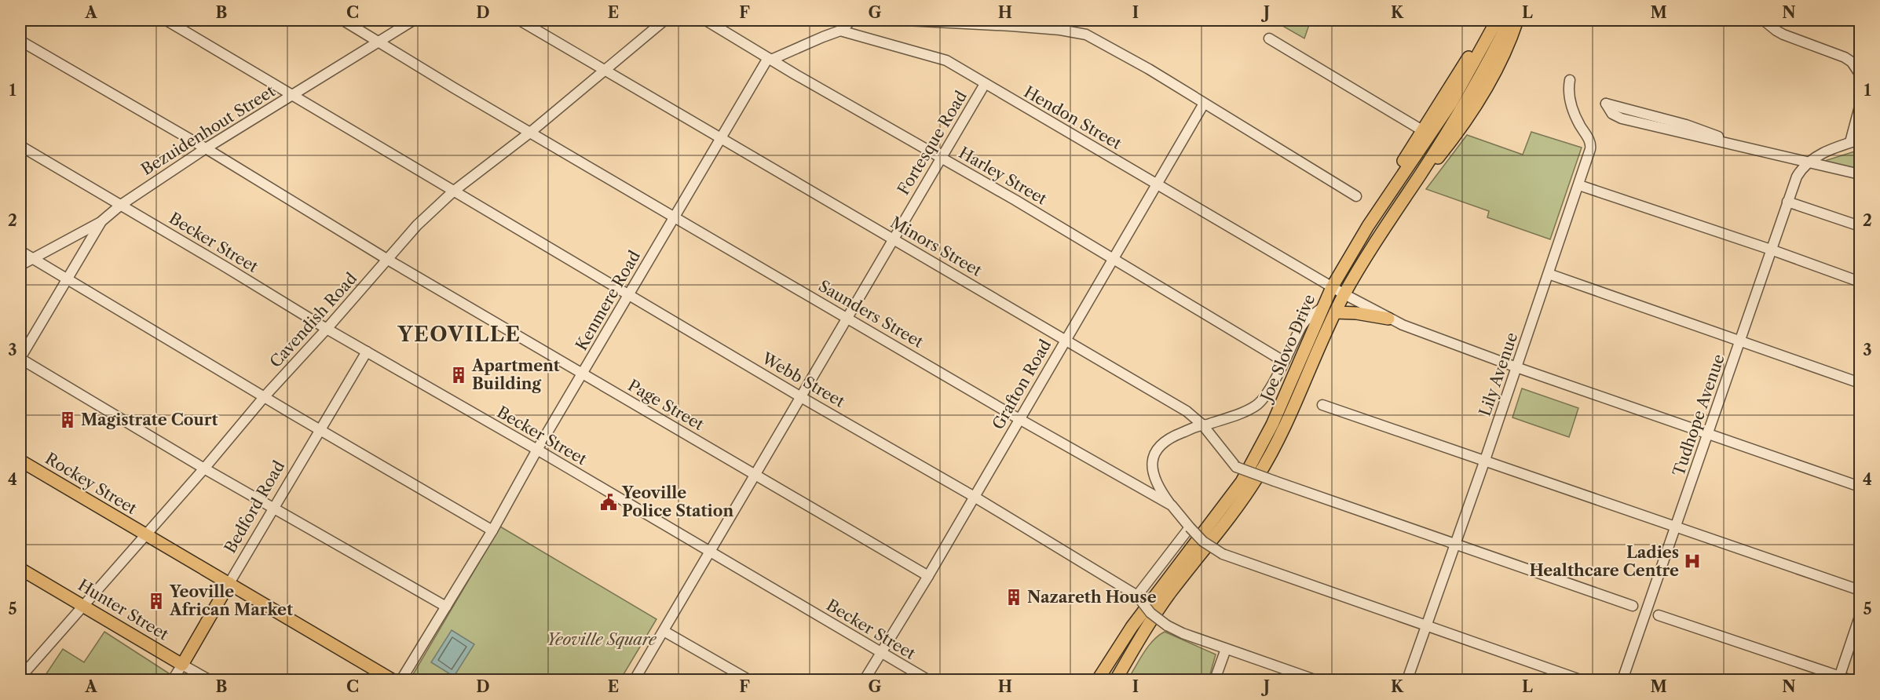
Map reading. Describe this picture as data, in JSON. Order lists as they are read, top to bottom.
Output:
{
  "streets": {
    "main road": [
      "Joe Slovo Drive",
      "Rockey Street",
      "Bedford Road",
      "Hunter Street"
    ],
    "street": [
      "Hendon Street",
      "Bezuidenhout Street",
      "Fortesque Road",
      "Harley Street",
      "Becker Street",
      "Minors Street",
      "Kenmere Road",
      "Saunders Street",
      "Cavendish Road",
      "Lily Avenue",
      "Webb Street",
      "Grafton Road",
      "Page Street",
      "Tudhope Avenue"
    ]
  },
  "crossings": [
    ["Hendon Street", "Fortesque Road"],
    ["Hendon Street", "Joe Slovo Drive"],
    ["Hendon Street", "Lily Avenue"],
    ["Hendon Street", "Grafton Road"],
    ["Hendon Street", "Tudhope Avenue"],
    ["Bezuidenhout Street", "Becker Street"],
    ["Bezuidenhout Street", "Saunders Street"],
    ["Bezuidenhout Street", "Webb Street"],
    ["Bezuidenhout Street", "Page Street"],
    ["Fortesque Road", "Harley Street"],
    ["Fortesque Road", "Becker Street"],
    ["Fortesque Road", "Minors Street"],
    ["Fortesque Road", "Saunders Street"],
    ["Fortesque Road", "Webb Street"],
    ["Fortesque Road", "Page Street"],
    ["Harley Street", "Kenmere Road"],
    ["Harley Street", "Grafton Road"],
    ["Becker Street", "Kenmere Road"],
    ["Becker Street", "Cavendish Road"],
    ["Becker Street", "Grafton Road"],
    ["Becker Street", "Bedford Road"],
    ["Minors Street", "Kenmere Road"],
    ["Minors Street", "Cavendish Road"],
    ["Minors Street", "Lily Avenue"],
    ["Minors Street", "Grafton Road"],
    ["Kenmere Road", "Saunders Street"],
    ["Kenmere Road", "Webb Street"],
    ["Kenmere Road", "Page Street"],
    ["Saunders Street", "Cavendish Road"],
    ["Saunders Street", "Lily Avenue"],
    ["Saunders Street", "Grafton Road"],
    ["Cavendish Road", "Webb Street"],
    ["Cavendish Road", "Page Street"],
    ["Cavendish Road", "Rockey Street"],
    ["Cavendish Road", "Hunter Street"],
    ["Webb Street", "Grafton Road"],
    ["Grafton Road", "Page Street"],
    ["Rockey Street", "Bedford Road"],
    ["Bedford Road", "Hunter Street"]
  ],
  "districts": ["YEOVILLE"],
  "parks": ["Yeoville Square"],
  "places": {
    "building": [
      "Apartment Building",
      "Magistrate Court",
      "Nazareth House",
      "Yeoville African Market"
    ],
    "public building": ["Yeoville Police Station"],
    "hospital": ["Ladies Healthcare Centre"]
  },
  "grid": {
    "columns": [
      "A",
      "B",
      "C",
      "D",
      "E",
      "F",
      "G",
      "H",
      "I",
      "J",
      "K",
      "L",
      "M",
      "N"
    ],
    "rows": [
      "1",
      "2",
      "3",
      "4",
      "5"
    ]
  }
}
